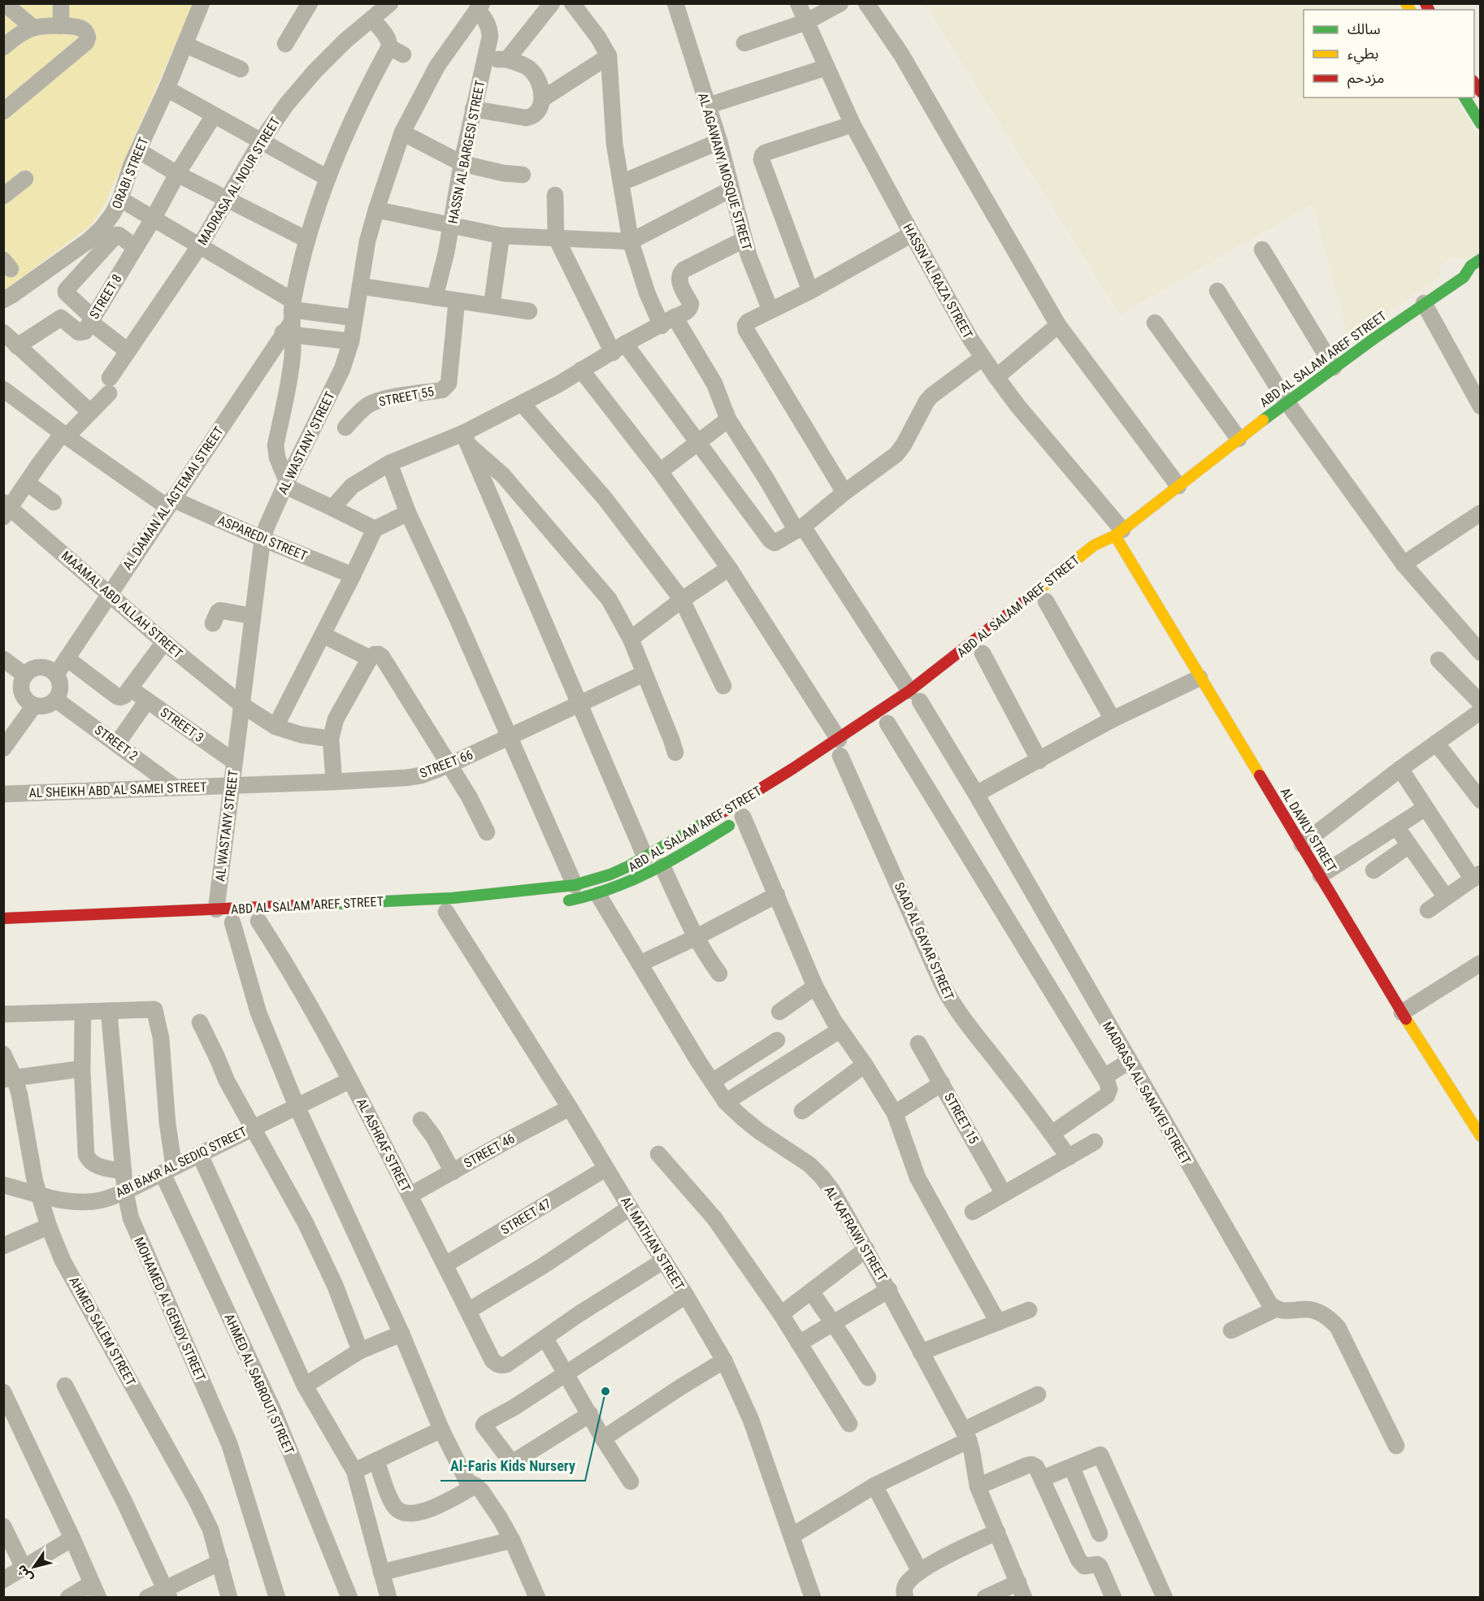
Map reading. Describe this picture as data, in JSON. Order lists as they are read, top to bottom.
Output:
{
  "streets": {
    "street": [
      "HASSN AL BARGESI STREET",
      "AL AGAWANY MOSQUE STREET",
      "ORABI STREET",
      "MADRASA AL NOUR STREET",
      "HASSN AL RAZA STREET",
      "STREET 8",
      "ABD AL SALAM AREF STREET",
      "STREET 55",
      "AL WASTANY STREET",
      "AL DAMAN AL AGTEMAI STREET",
      "ASPAREDI STREET",
      "MAAMAL ABD ALLAH STREET",
      "STREET 3",
      "STREET 2",
      "STREET 66",
      "AL SHEIKH ABD AL SAMEI STREET",
      "AL DAWLY STREET",
      "SAAD AL GAYAR STREET",
      "MADRASA AL SANAYEI STREET",
      "STREET 15",
      "AL ASHRAF STREET",
      "STREET 46",
      "ABI BAKR AL SEDIQ STREET",
      "STREET 47",
      "AL KAFRAWI STREET",
      "AL MATHAN STREET",
      "MOHAMED AL GENDY STREET",
      "AHMED SALEM STREET",
      "AHMED AL SABROUT STREET"
    ]
  },
  "crossings": [
    ["HASSN AL BARGESI STREET", "AL WASTANY STREET"],
    ["MADRASA AL NOUR STREET", "ASPAREDI STREET"],
    ["MADRASA AL NOUR STREET", "MAAMAL ABD ALLAH STREET"],
    ["HASSN AL RAZA STREET", "ABD AL SALAM AREF STREET"],
    ["HASSN AL RAZA STREET", "AL DAWLY STREET"],
    ["ABD AL SALAM AREF STREET", "AL WASTANY STREET"],
    ["ABD AL SALAM AREF STREET", "AL DAWLY STREET"],
    ["ABD AL SALAM AREF STREET", "SAAD AL GAYAR STREET"],
    ["ABD AL SALAM AREF STREET", "MADRASA AL SANAYEI STREET"],
    ["ABD AL SALAM AREF STREET", "AL ASHRAF STREET"],
    ["ABD AL SALAM AREF STREET", "AL KAFRAWI STREET"],
    ["ABD AL SALAM AREF STREET", "AL MATHAN STREET"],
    ["AL WASTANY STREET", "ASPAREDI STREET"],
    ["AL WASTANY STREET", "MAAMAL ABD ALLAH STREET"],
    ["AL WASTANY STREET", "STREET 3"],
    ["AL WASTANY STREET", "STREET 66"],
    ["AL WASTANY STREET", "AL SHEIKH ABD AL SAMEI STREET"],
    ["AL WASTANY STREET", "AL ASHRAF STREET"],
    ["AL DAMAN AL AGTEMAI STREET", "ASPAREDI STREET"],
    ["AL DAMAN AL AGTEMAI STREET", "MAAMAL ABD ALLAH STREET"],
    ["AL DAMAN AL AGTEMAI STREET", "STREET 2"],
    ["STREET 2", "AL SHEIKH ABD AL SAMEI STREET"],
    ["STREET 66", "AL SHEIKH ABD AL SAMEI STREET"],
    ["AL ASHRAF STREET", "STREET 46"],
    ["AL ASHRAF STREET", "ABI BAKR AL SEDIQ STREET"],
    ["AL ASHRAF STREET", "STREET 47"],
    ["STREET 46", "AL MATHAN STREET"],
    ["ABI BAKR AL SEDIQ STREET", "MOHAMED AL GENDY STREET"],
    ["ABI BAKR AL SEDIQ STREET", "AHMED SALEM STREET"],
    ["ABI BAKR AL SEDIQ STREET", "AHMED AL SABROUT STREET"],
    ["STREET 47", "AL MATHAN STREET"],
    ["MOHAMED AL GENDY STREET", "AHMED AL SABROUT STREET"]
  ],
  "places": ["Al-Faris Kids Nursery"],
  "legend": ["سالك", "بطيء", "مزدحم"],
  "north": "bottom left"
}
